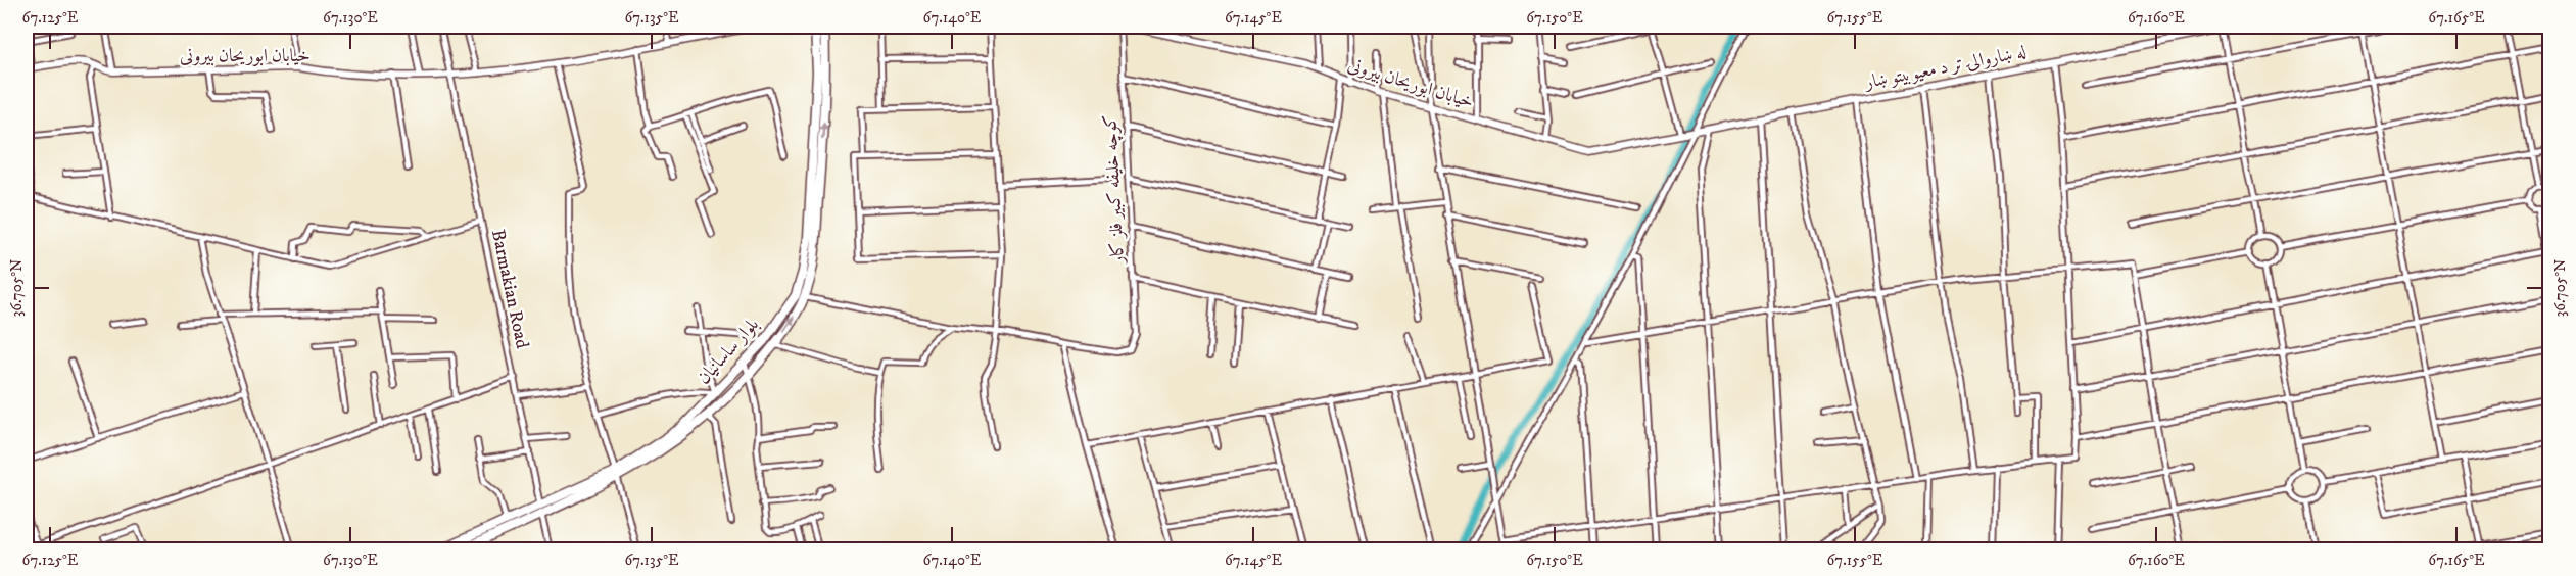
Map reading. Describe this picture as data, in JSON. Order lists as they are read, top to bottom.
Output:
{
  "streets": {
    "highway": ["بلوار ساسانیان"],
    "street": [
      "خیابان ابوریحان بیرونی",
      "له ښاروالۍ تر د معیوبیتو ښار",
      "کوچه خلیفه کبیر فلز کار",
      "Barmakian Road"
    ]
  },
  "crossings": [
    ["خیابان ابوریحان بیرونی", "له ښاروالۍ تر د معیوبیتو ښار"],
    ["خیابان ابوریحان بیرونی", "Barmakian Road"],
    ["Barmakian Road", "بلوار ساسانیان"]
  ],
  "coordinates": [
    "67.125°E",
    "67.130°E",
    "67.135°E",
    "67.140°E",
    "67.145°E",
    "67.150°E",
    "67.155°E",
    "67.160°E",
    "67.165°E",
    "36.705°N"
  ]
}
